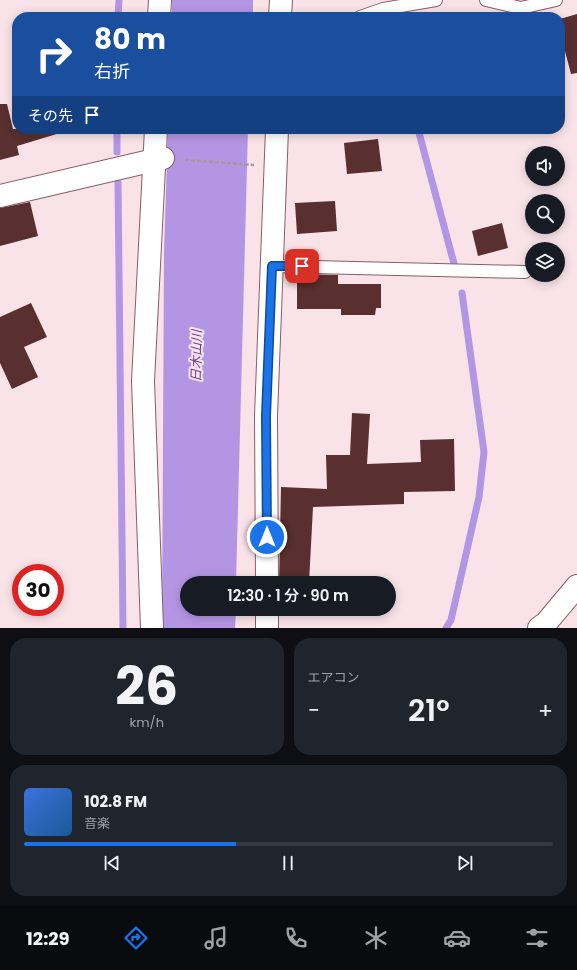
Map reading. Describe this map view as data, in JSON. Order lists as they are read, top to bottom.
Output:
{
  "water": ["日木山川"],
  "page": {
    "turn": ["80 m", "右折"],
    "then": "その先",
    "limit": "30",
    "trip": "12:30 · 1 分 · 90 m",
    "tile": [
      ["26", "km/h"],
      "エアコン"
    ],
    "heat": ["−", "21°", "+"],
    "song": ["102.8 FM", "音楽"],
    "tabs": "12:29"
  }
}
